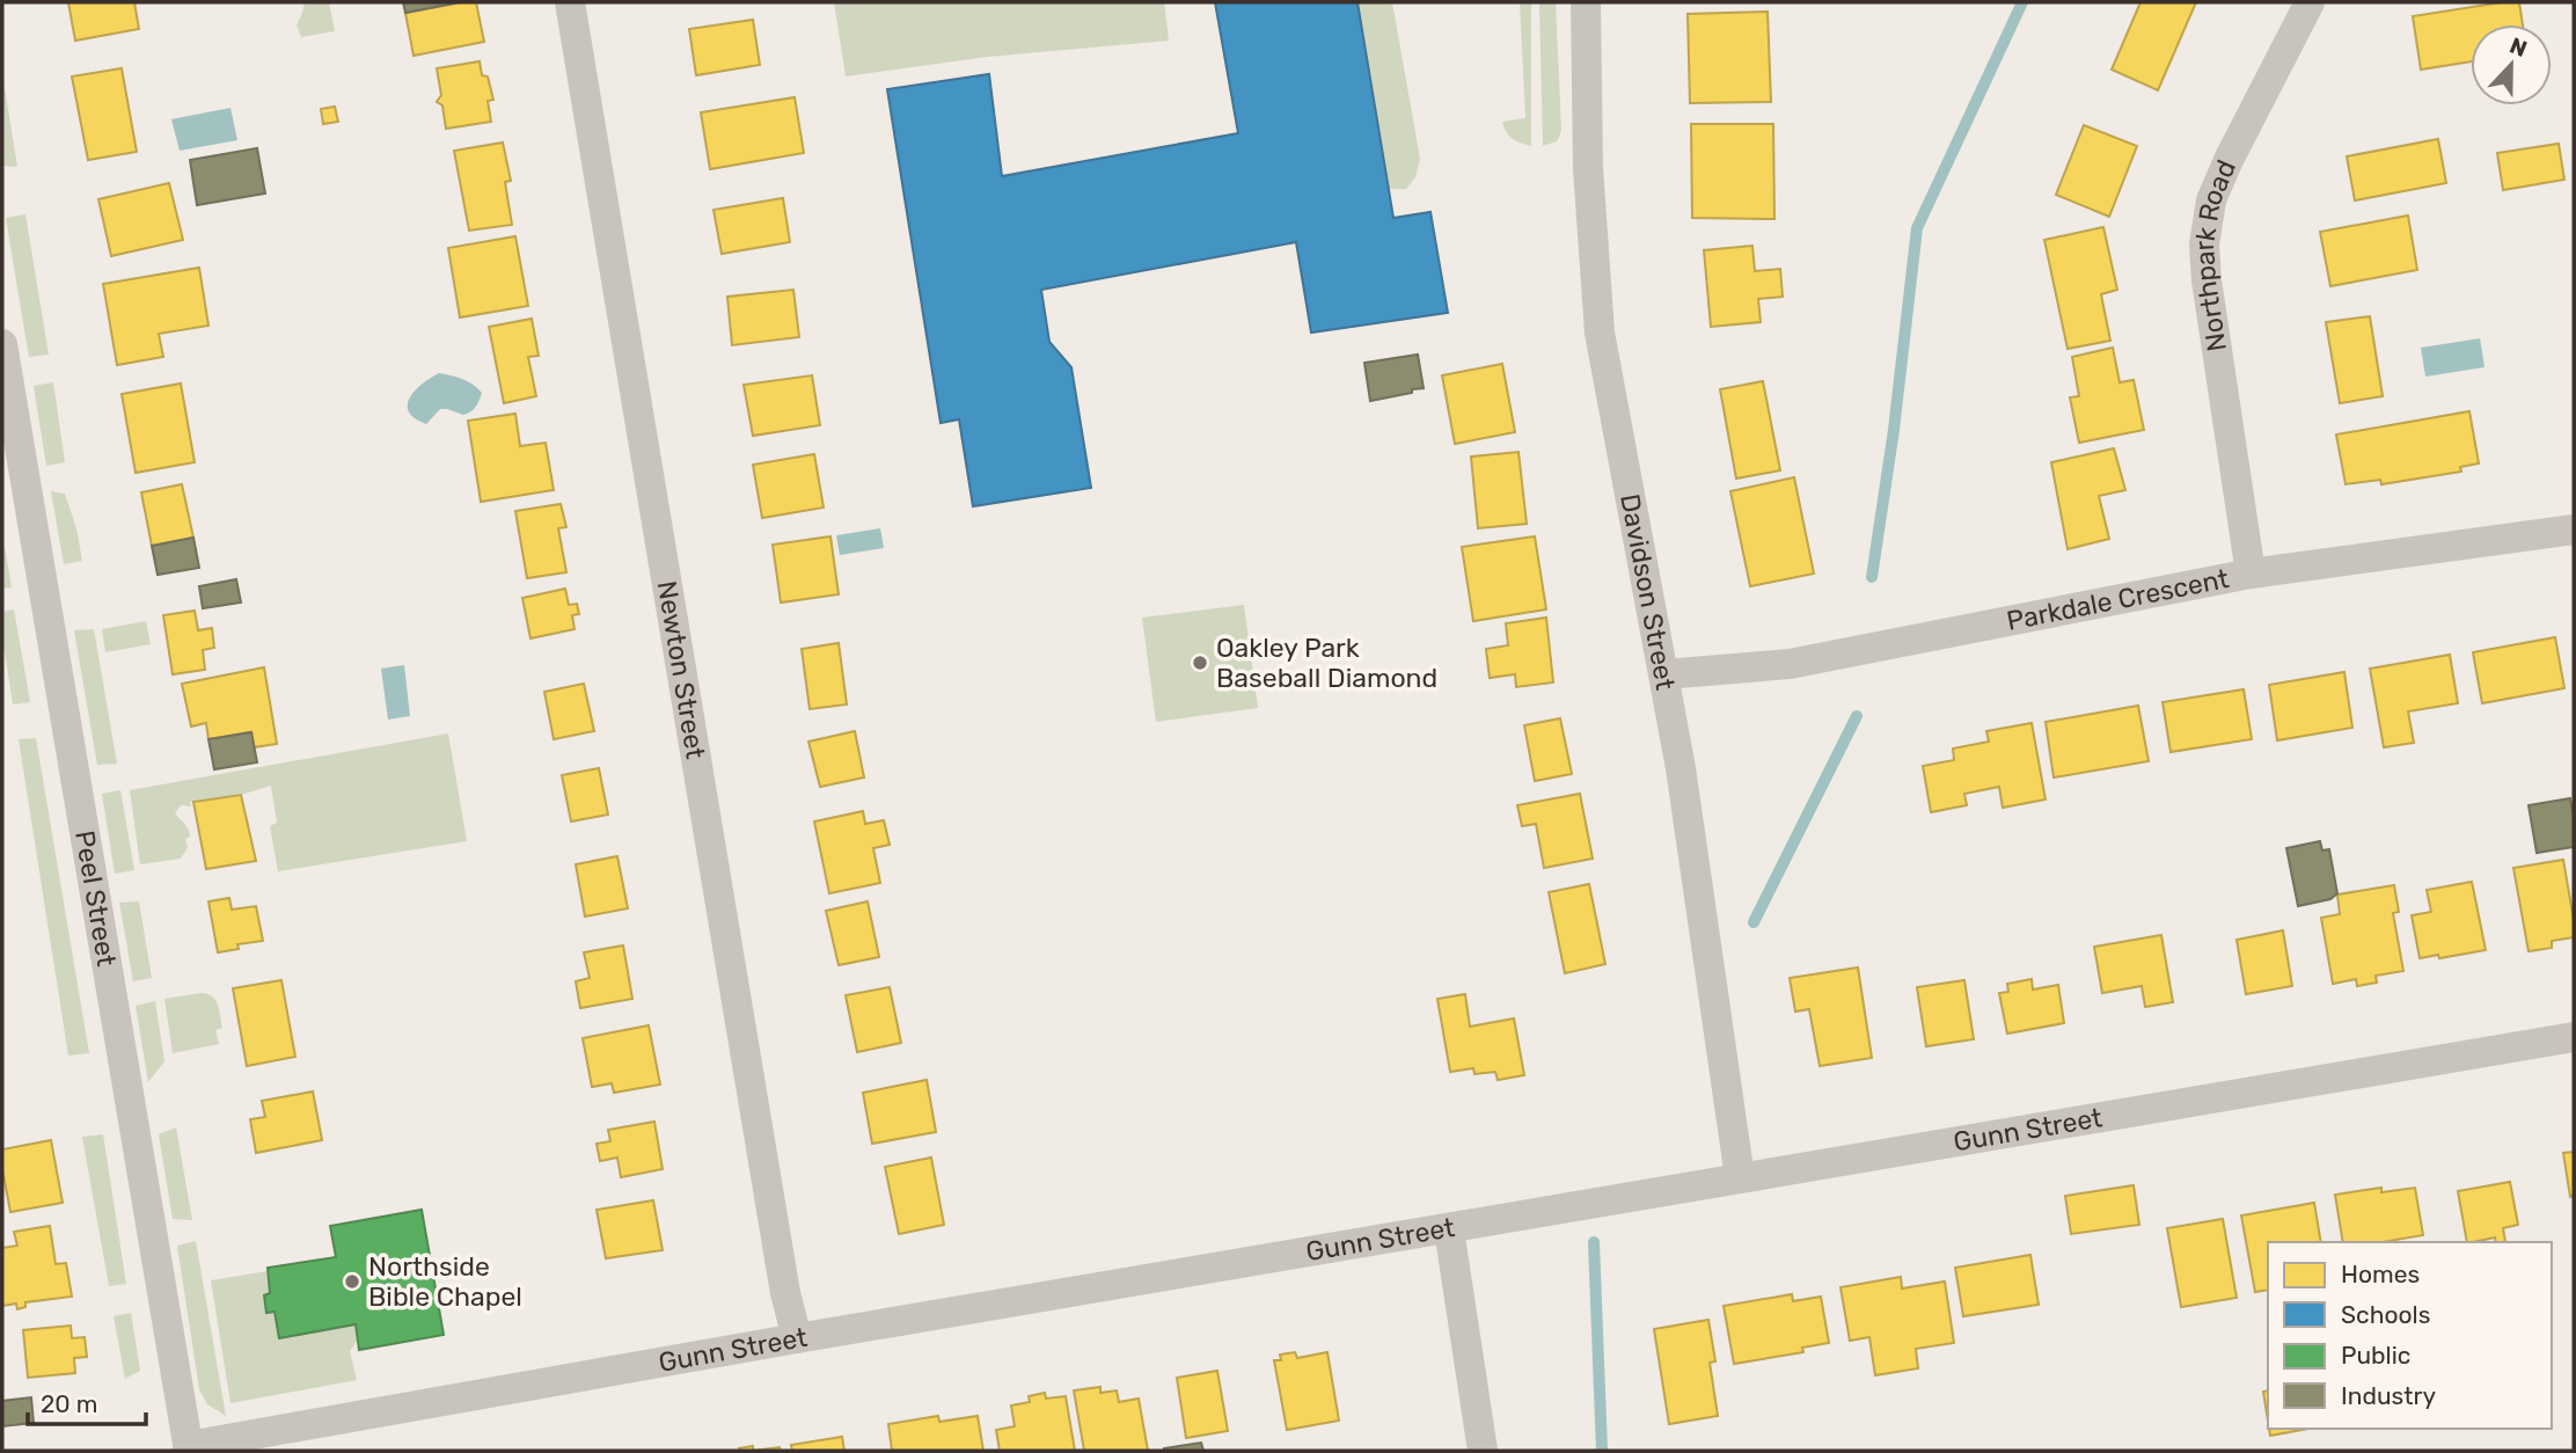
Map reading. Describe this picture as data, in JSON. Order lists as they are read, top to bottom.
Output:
{
  "streets": {
    "street": [
      "Northpark Road",
      "Davidson Street",
      "Parkdale Crescent",
      "Newton Street",
      "Peel Street",
      "Gunn Street"
    ]
  },
  "crossings": [
    ["Northpark Road", "Parkdale Crescent"],
    ["Davidson Street", "Parkdale Crescent"],
    ["Davidson Street", "Gunn Street"],
    ["Newton Street", "Gunn Street"],
    ["Peel Street", "Gunn Street"]
  ],
  "places": ["Oakley Park Baseball Diamond", "Northside Bible Chapel"],
  "legend": [
    "Homes",
    "Schools",
    "Public",
    "Industry"
  ],
  "scale_bar": "20 m",
  "north": "top"
}
